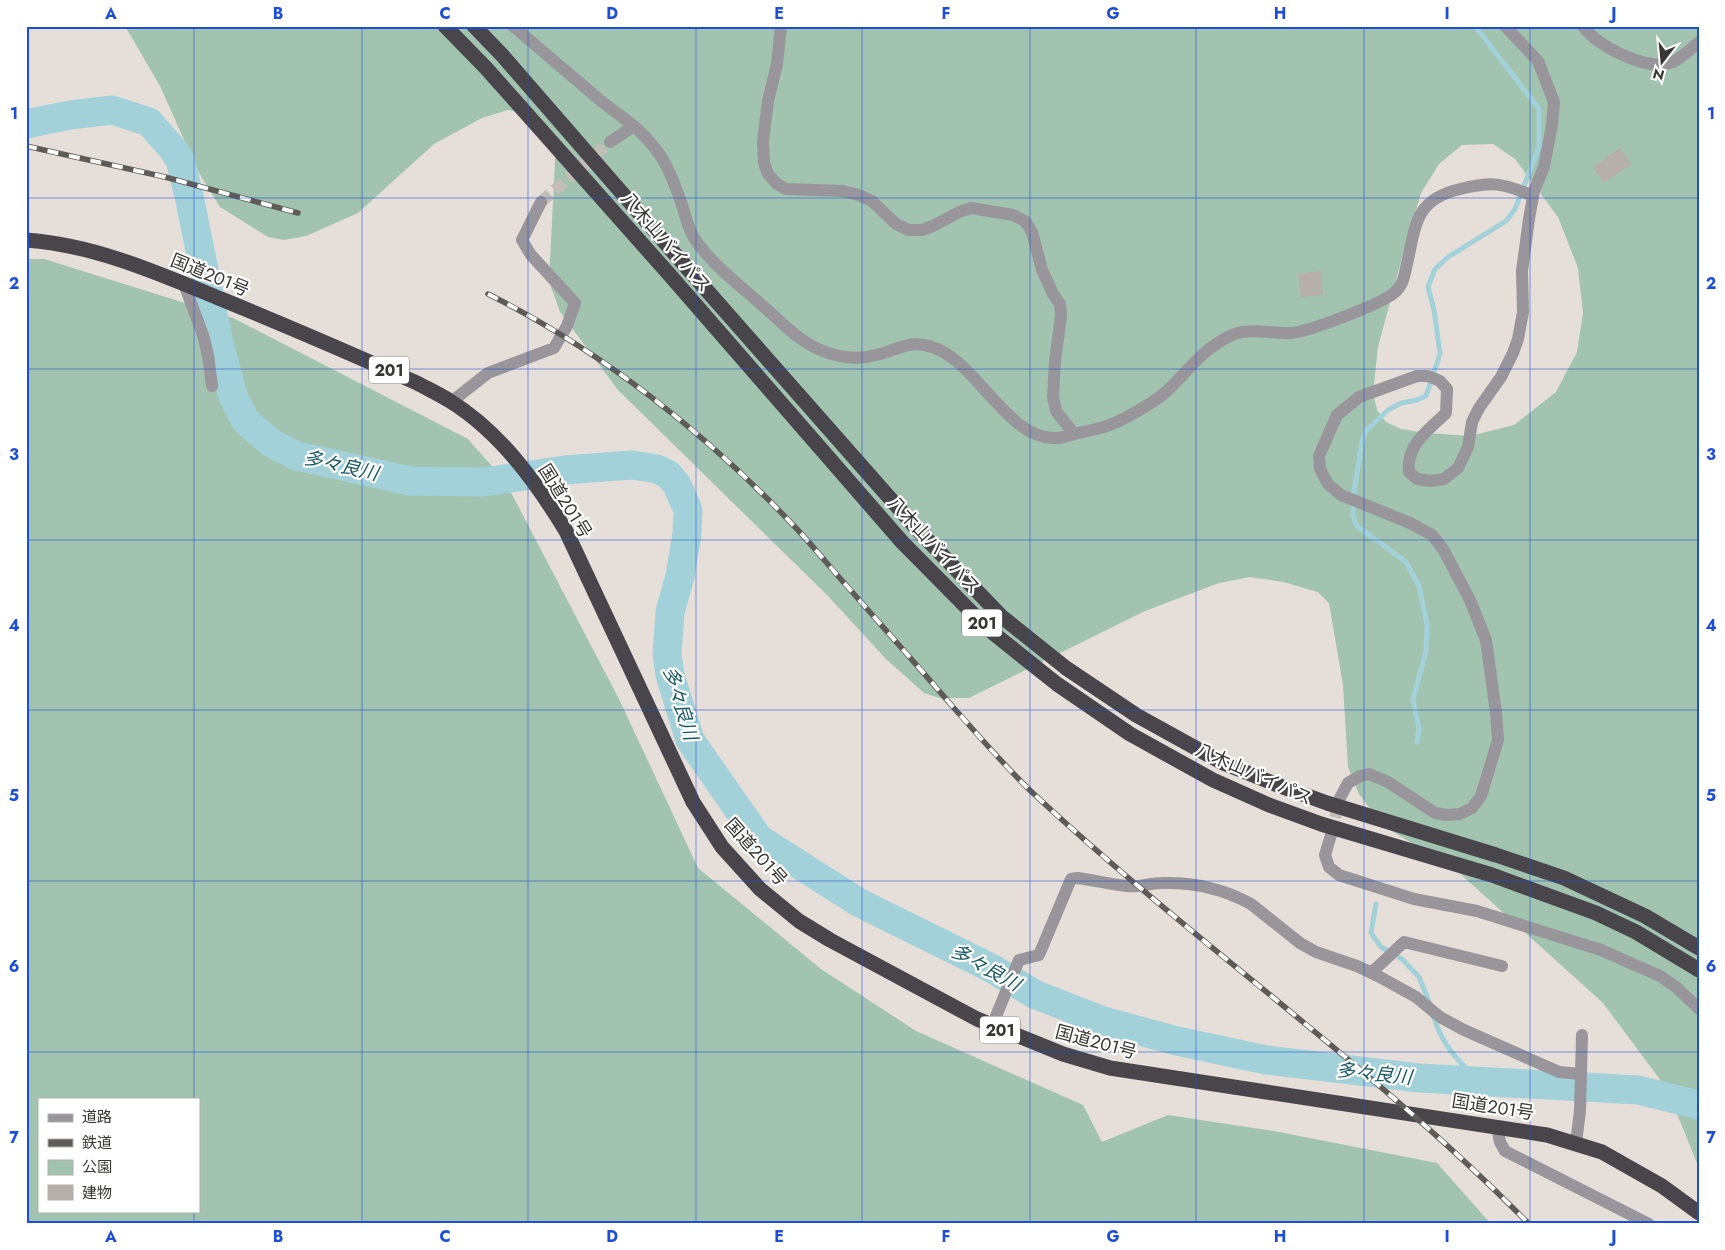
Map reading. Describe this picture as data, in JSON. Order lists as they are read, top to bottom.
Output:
{
  "streets": {
    "highway": ["八木山バイパス", "国道201号", "201"]
  },
  "water": ["多々良川"],
  "legend": [
    "道路",
    "鉄道",
    "公園",
    "建物"
  ],
  "north": "bottom",
  "grid": {
    "columns": [
      "A",
      "B",
      "C",
      "D",
      "E",
      "F",
      "G",
      "H",
      "I",
      "J"
    ],
    "rows": [
      "1",
      "2",
      "3",
      "4",
      "5",
      "6",
      "7"
    ]
  }
}
